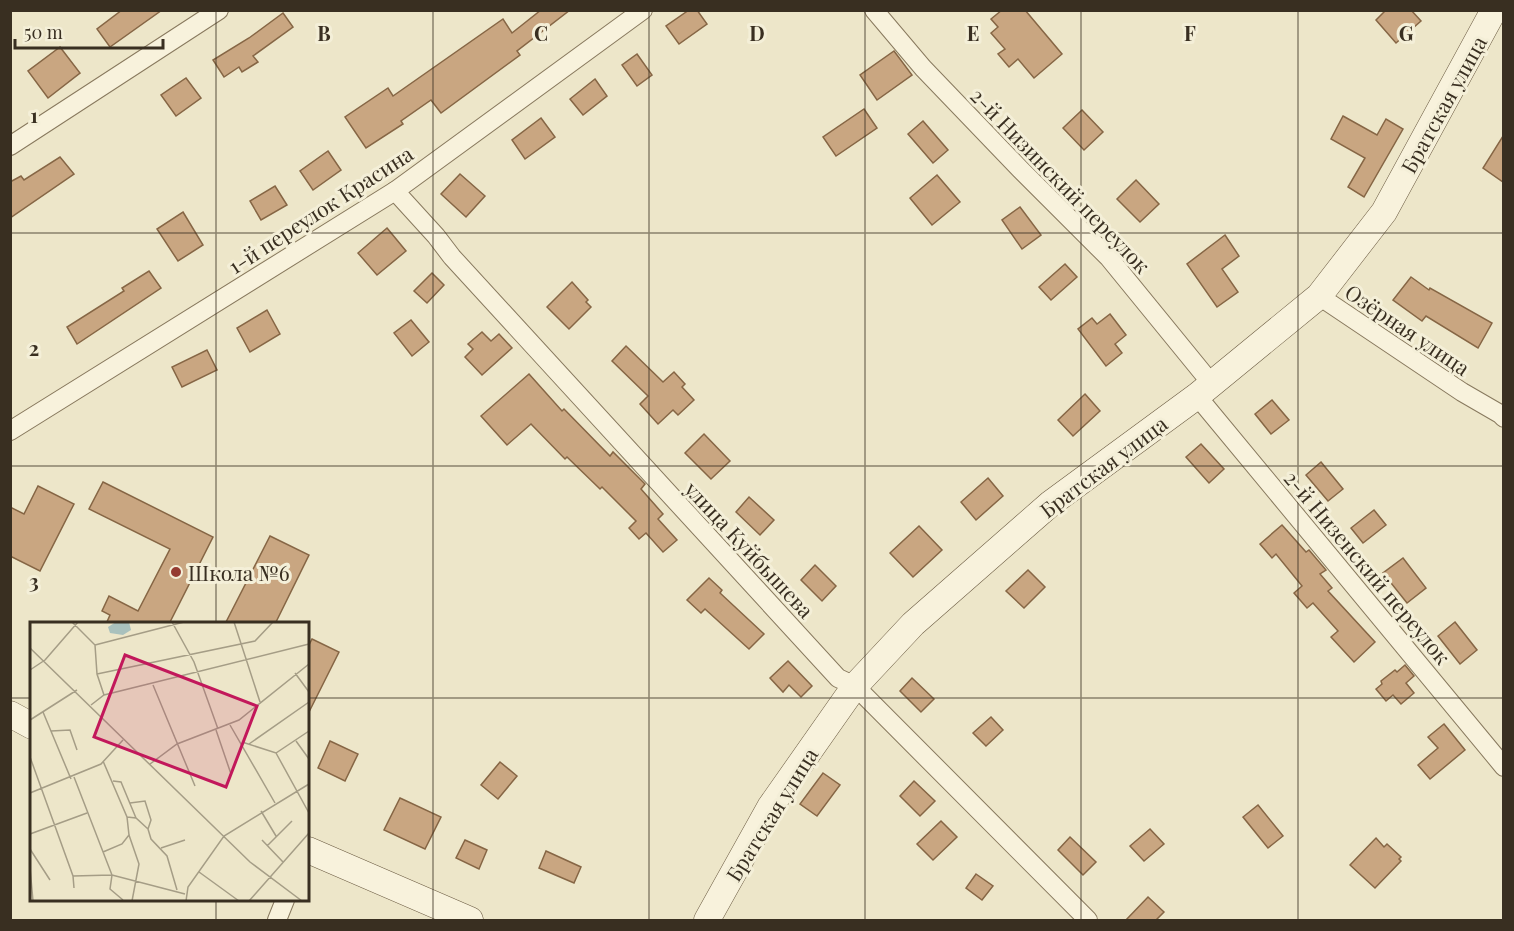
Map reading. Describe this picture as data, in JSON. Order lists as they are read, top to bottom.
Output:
{
  "streets": {
    "street": [
      "Братская улица",
      "2-й Низинский переулок",
      "1-й переулок Красина",
      "Озёрная улица",
      "улица Куйбышева",
      "2-й Низенский переулок"
    ]
  },
  "crossings": [
    ["Братская улица", "2-й Низинский переулок"],
    ["Братская улица", "Озёрная улица"],
    ["Братская улица", "улица Куйбышева"],
    ["Братская улица", "2-й Низенский переулок"],
    ["2-й Низинский переулок", "2-й Низенский переулок"],
    ["1-й переулок Красина", "улица Куйбышева"]
  ],
  "places": ["Школа №6"],
  "scale_bar": "50 m",
  "grid": {
    "columns": [
      "B",
      "C",
      "D",
      "E",
      "F",
      "G"
    ],
    "rows": ["1", "2", "3"]
  }
}
